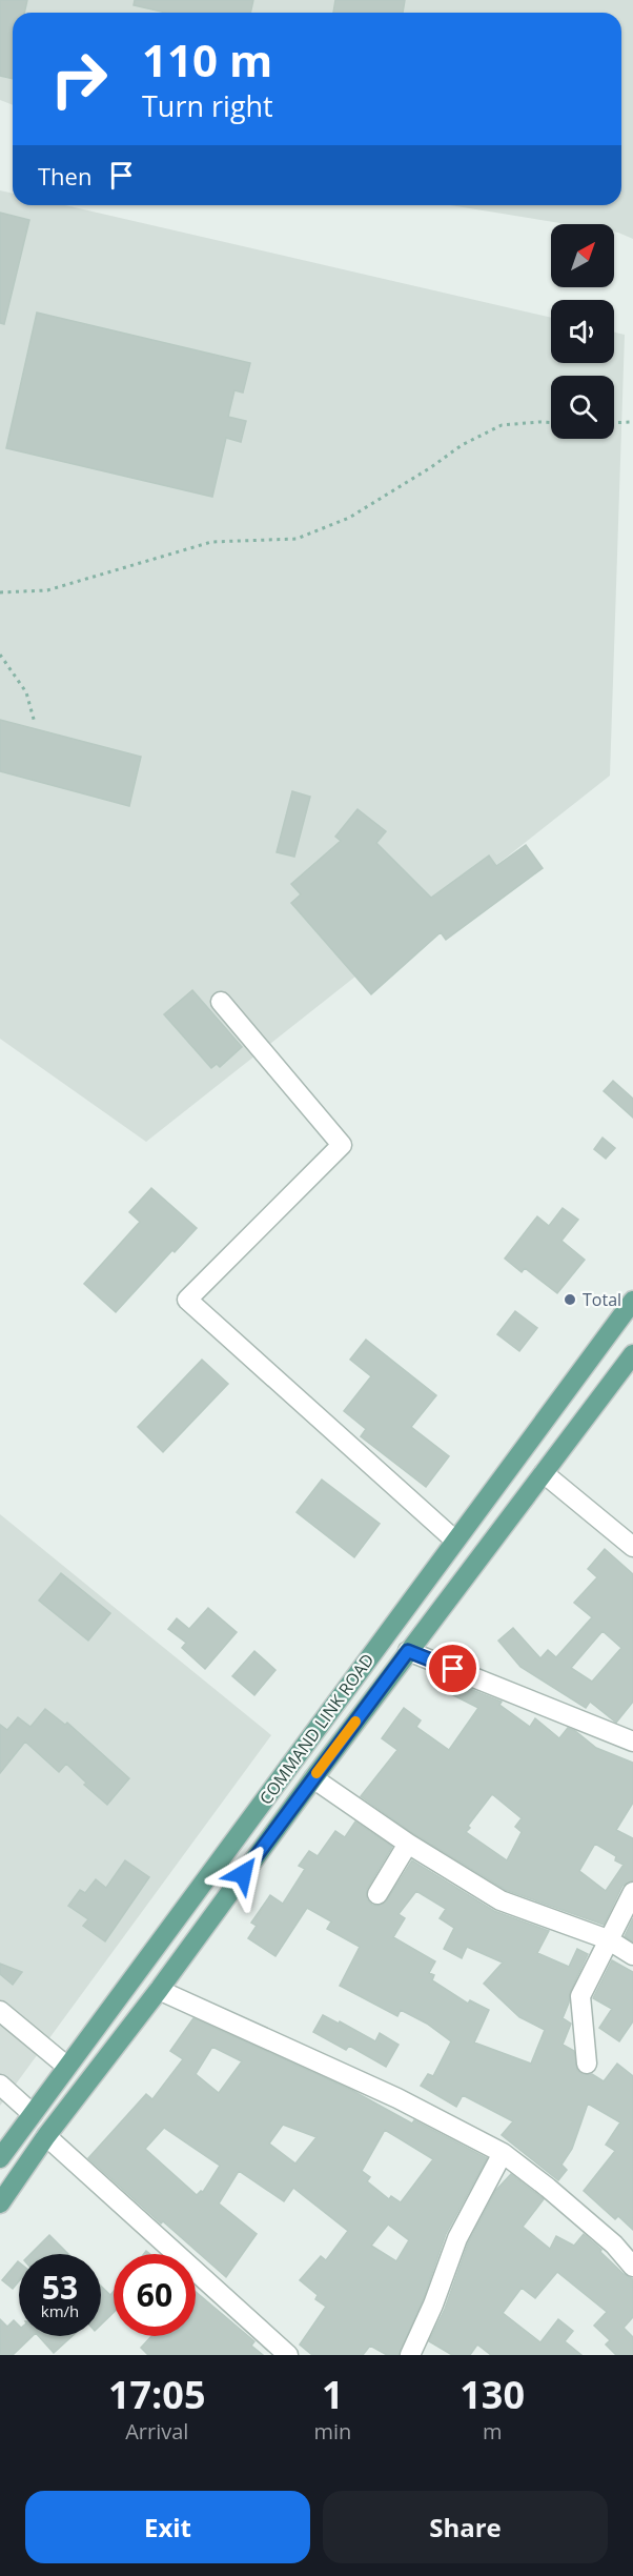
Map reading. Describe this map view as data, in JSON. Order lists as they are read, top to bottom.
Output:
{
  "streets": {
    "main road": ["COMMAND LINK ROAD"]
  },
  "places": ["Total"],
  "north": "top right",
  "page": {
    "turn": ["110 m", "Turn right"],
    "then": "Then",
    "speed": "53 km/h",
    "limit": "60",
    "eta": [
      "17:05",
      "Arrival",
      "1",
      "min",
      "130",
      "m"
    ],
    "buttons": ["Exit", "Share"]
  }
}
